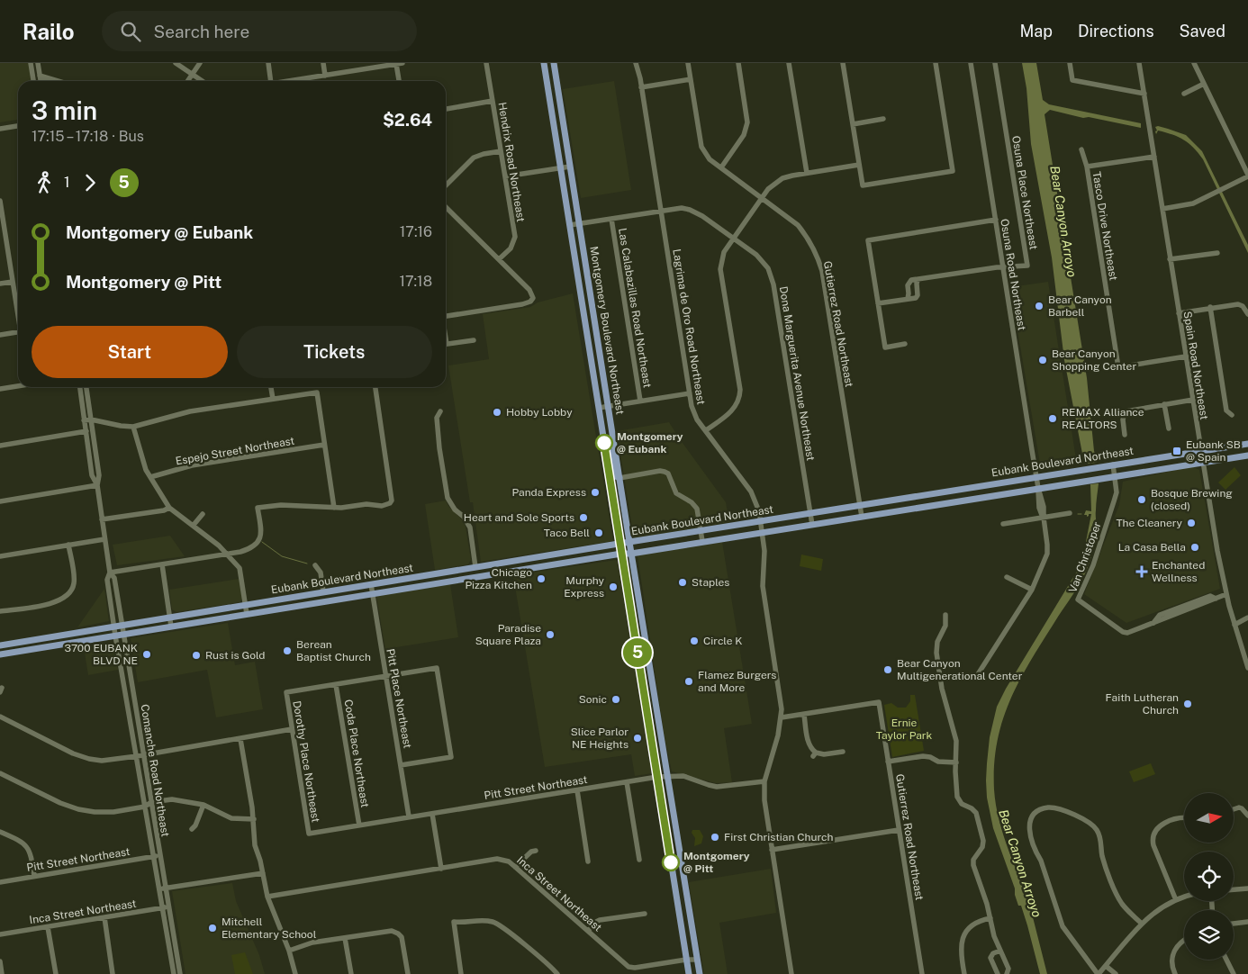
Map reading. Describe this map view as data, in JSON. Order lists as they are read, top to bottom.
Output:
{
  "streets": {
    "main road": ["Montgomery Boulevard Northeast", "Eubank Boulevard Northeast"],
    "street": [
      "Hendrix Road Northeast",
      "Osuna Place Northeast",
      "Tasco Drive Northeast",
      "Osuna Road Northeast",
      "Las Calabazillas Road Northeast",
      "Gutierrez Road Northeast",
      "Lagrima de Oro Road Northeast",
      "Spain Road Northeast",
      "Dona Marguerita Avenue Northeast",
      "Espejo Street Northeast",
      "Van Christoper",
      "Pitt Place Northeast",
      "Coda Place Northeast",
      "Dorothy Place Northeast",
      "Comanche Road Northeast",
      "Pitt Street Northeast",
      "Inca Street Northeast"
    ]
  },
  "crossings": [
    ["Osuna Place Northeast", "Osuna Road Northeast"],
    ["Tasco Drive Northeast", "Spain Road Northeast"],
    ["Osuna Road Northeast", "Eubank Boulevard Northeast"],
    ["Las Calabazillas Road Northeast", "Dona Marguerita Avenue Northeast"],
    ["Gutierrez Road Northeast", "Eubank Boulevard Northeast"],
    ["Lagrima de Oro Road Northeast", "Dona Marguerita Avenue Northeast"],
    ["Lagrima de Oro Road Northeast", "Eubank Boulevard Northeast"],
    ["Lagrima de Oro Road Northeast", "Pitt Street Northeast"],
    ["Montgomery Boulevard Northeast", "Dona Marguerita Avenue Northeast"],
    ["Montgomery Boulevard Northeast", "Eubank Boulevard Northeast"],
    ["Montgomery Boulevard Northeast", "Pitt Street Northeast"],
    ["Montgomery Boulevard Northeast", "Inca Street Northeast"],
    ["Spain Road Northeast", "Eubank Boulevard Northeast"],
    ["Spain Road Northeast", "Van Christoper"],
    ["Dona Marguerita Avenue Northeast", "Eubank Boulevard Northeast"],
    ["Eubank Boulevard Northeast", "Van Christoper"],
    ["Eubank Boulevard Northeast", "Pitt Place Northeast"],
    ["Eubank Boulevard Northeast", "Comanche Road Northeast"],
    ["Pitt Place Northeast", "Pitt Street Northeast"],
    ["Coda Place Northeast", "Dorothy Place Northeast"],
    ["Coda Place Northeast", "Pitt Street Northeast"],
    ["Dorothy Place Northeast", "Pitt Street Northeast"],
    ["Comanche Road Northeast", "Pitt Street Northeast"],
    ["Comanche Road Northeast", "Inca Street Northeast"]
  ],
  "water": ["Bear Canyon Arroyo"],
  "parks": ["Ernie Taylor Park"],
  "places": {
    "other": [
      "Bear Canyon Barbell",
      "Bear Canyon Shopping Center",
      "Hobby Lobby",
      "REMAX Alliance REALTORS",
      "Montgomery @ Eubank",
      "Panda Express",
      "Bosque Brewing (closed)",
      "Heart and Sole Sports",
      "The Cleanery",
      "Taco Bell",
      "La Casa Bella",
      "Chicago Pizza Kitchen",
      "Staples",
      "Murphy Express",
      "Paradise Square Plaza",
      "Circle K",
      "Berean Baptist Church",
      "3700 EUBANK BLVD NE",
      "Rust is Gold",
      "Bear Canyon Multigenerational Center",
      "Flamez Burgers and More",
      "Sonic",
      "Faith Lutheran Church",
      "Slice Parlor NE Heights",
      "First Christian Church",
      "Montgomery @ Pitt",
      "Mitchell Elementary School"
    ],
    "transit": ["Eubank SB @ Spain"],
    "health": ["Enchanted Wellness"]
  },
  "lines": ["bus line 5"],
  "north": "right",
  "page": {
    "header": "Railo",
    "search": "Search here",
    "nav": ["Map", "Directions", "Saved"],
    "on_map": "5",
    "heading": ["3 min", "17:15 – 17:18 · Bus", "$2.64"],
    "legs": ["1", "5"],
    "list": [
      {
        "name": "Montgomery @ Eubank",
        "value": "17:16"
      },
      {
        "name": "Montgomery @ Pitt",
        "value": "17:18"
      }
    ],
    "buttons": ["Start", "Tickets"]
  }
}
